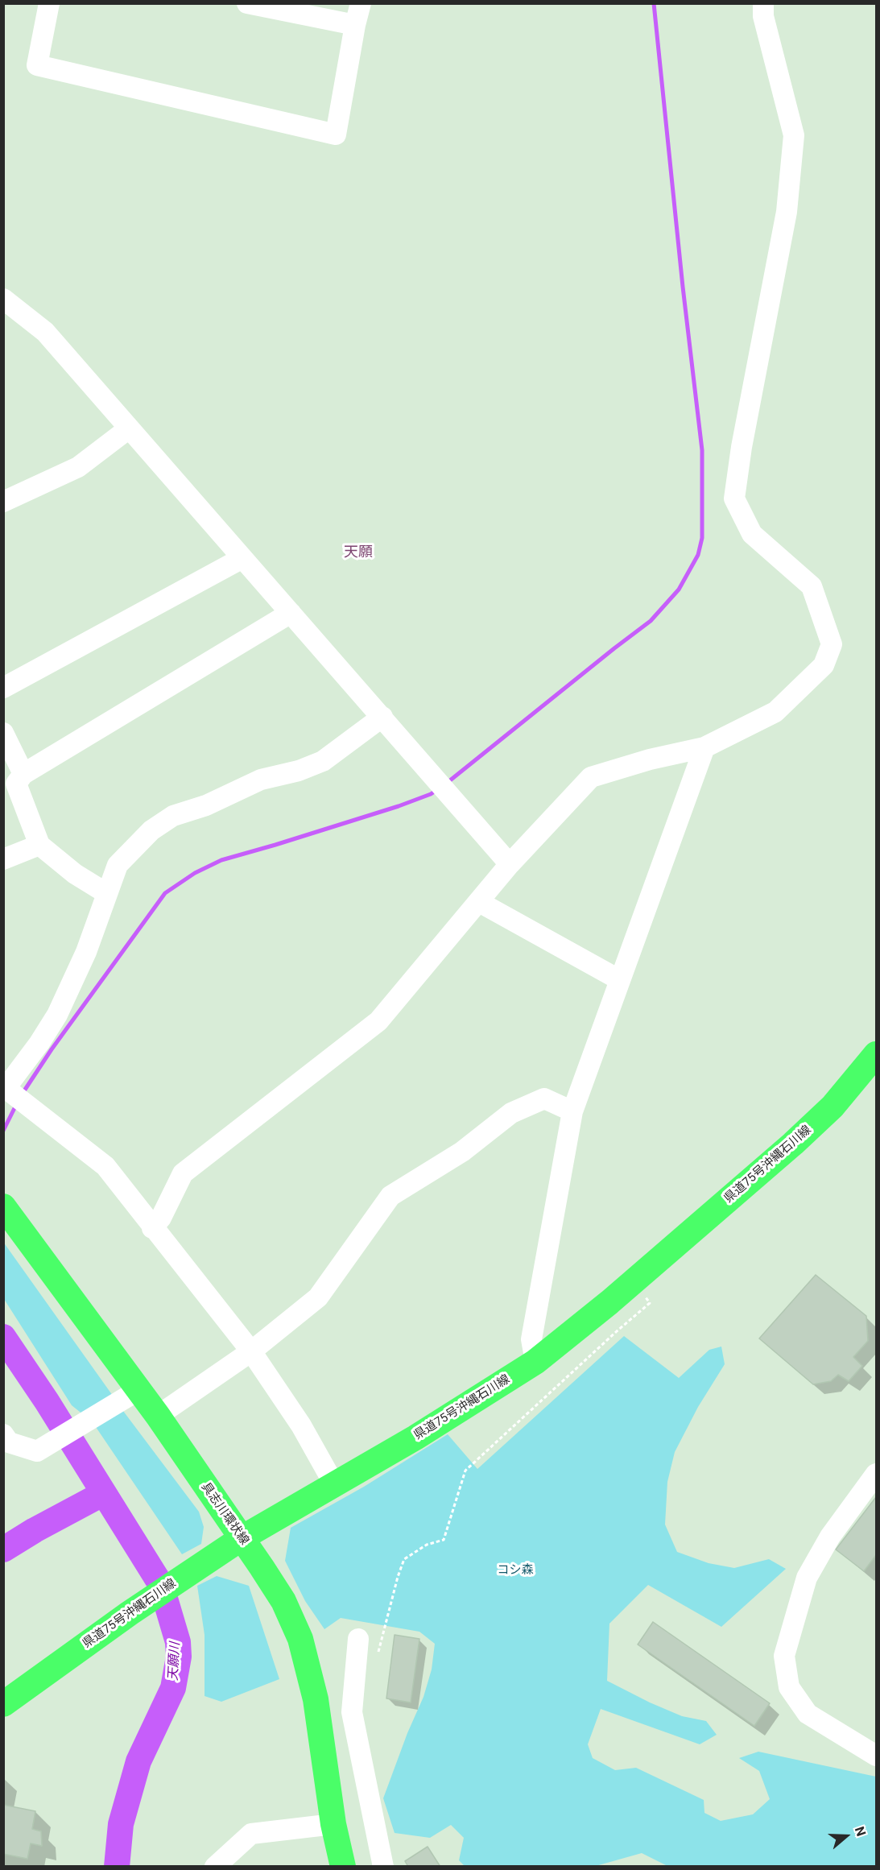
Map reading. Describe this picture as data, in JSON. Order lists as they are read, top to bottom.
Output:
{
  "streets": {
    "main road": ["県道75号沖縄石川線", "具志川環状線"]
  },
  "crossings": [
    ["県道75号沖縄石川線", "具志川環状線"]
  ],
  "districts": ["天願"],
  "water": ["天願川"],
  "parks": ["コシ森"],
  "north": "right"
}
